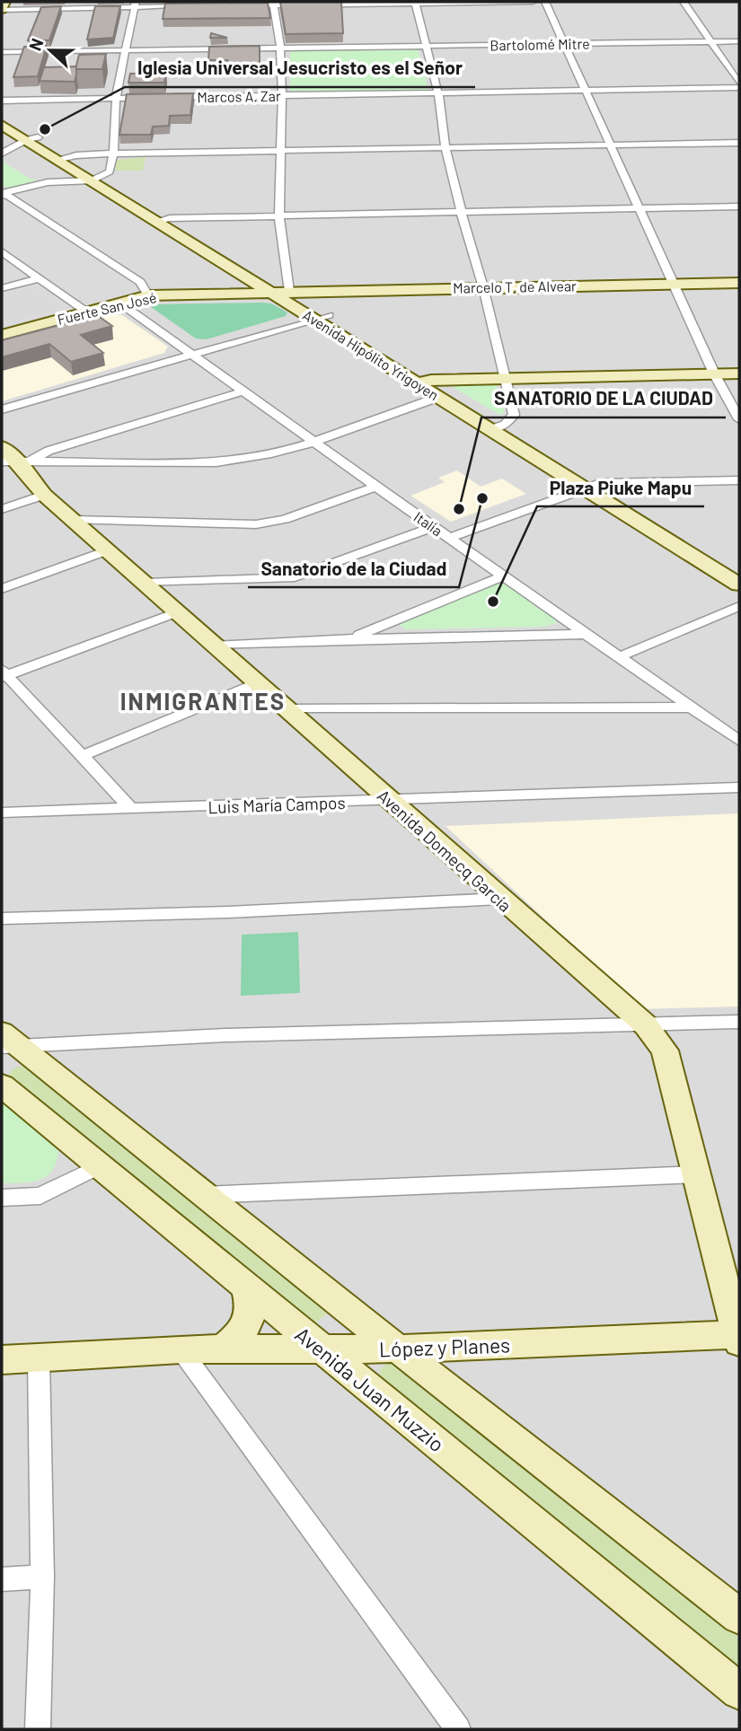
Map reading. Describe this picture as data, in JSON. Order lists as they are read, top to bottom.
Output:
{
  "streets": {
    "main road": [
      "Marcelo T. de Alvear",
      "Fuerte San José",
      "Avenida Hipólito Yrigoyen",
      "Avenida Domecq García",
      "López y Planes",
      "Avenida Juan Muzzio"
    ],
    "street": [
      "Bartolomé Mitre",
      "Marcos A. Zar",
      "Italia",
      "Luis María Campos"
    ]
  },
  "crossings": [
    ["Marcelo T. de Alvear", "Fuerte San José"],
    ["Marcelo T. de Alvear", "Avenida Hipólito Yrigoyen"],
    ["Fuerte San José", "Avenida Hipólito Yrigoyen"],
    ["Fuerte San José", "Italia"],
    ["Luis María Campos", "Avenida Domecq García"],
    ["Avenida Domecq García", "López y Planes"],
    ["López y Planes", "Avenida Juan Muzzio"]
  ],
  "districts": ["INMIGRANTES"],
  "places": [
    "Iglesia Universal Jesucristo es el Señor",
    "Sanatorio de la Ciudad",
    "SANATORIO DE LA CIUDAD",
    "Plaza Piuke Mapu"
  ],
  "north": "left"
}
